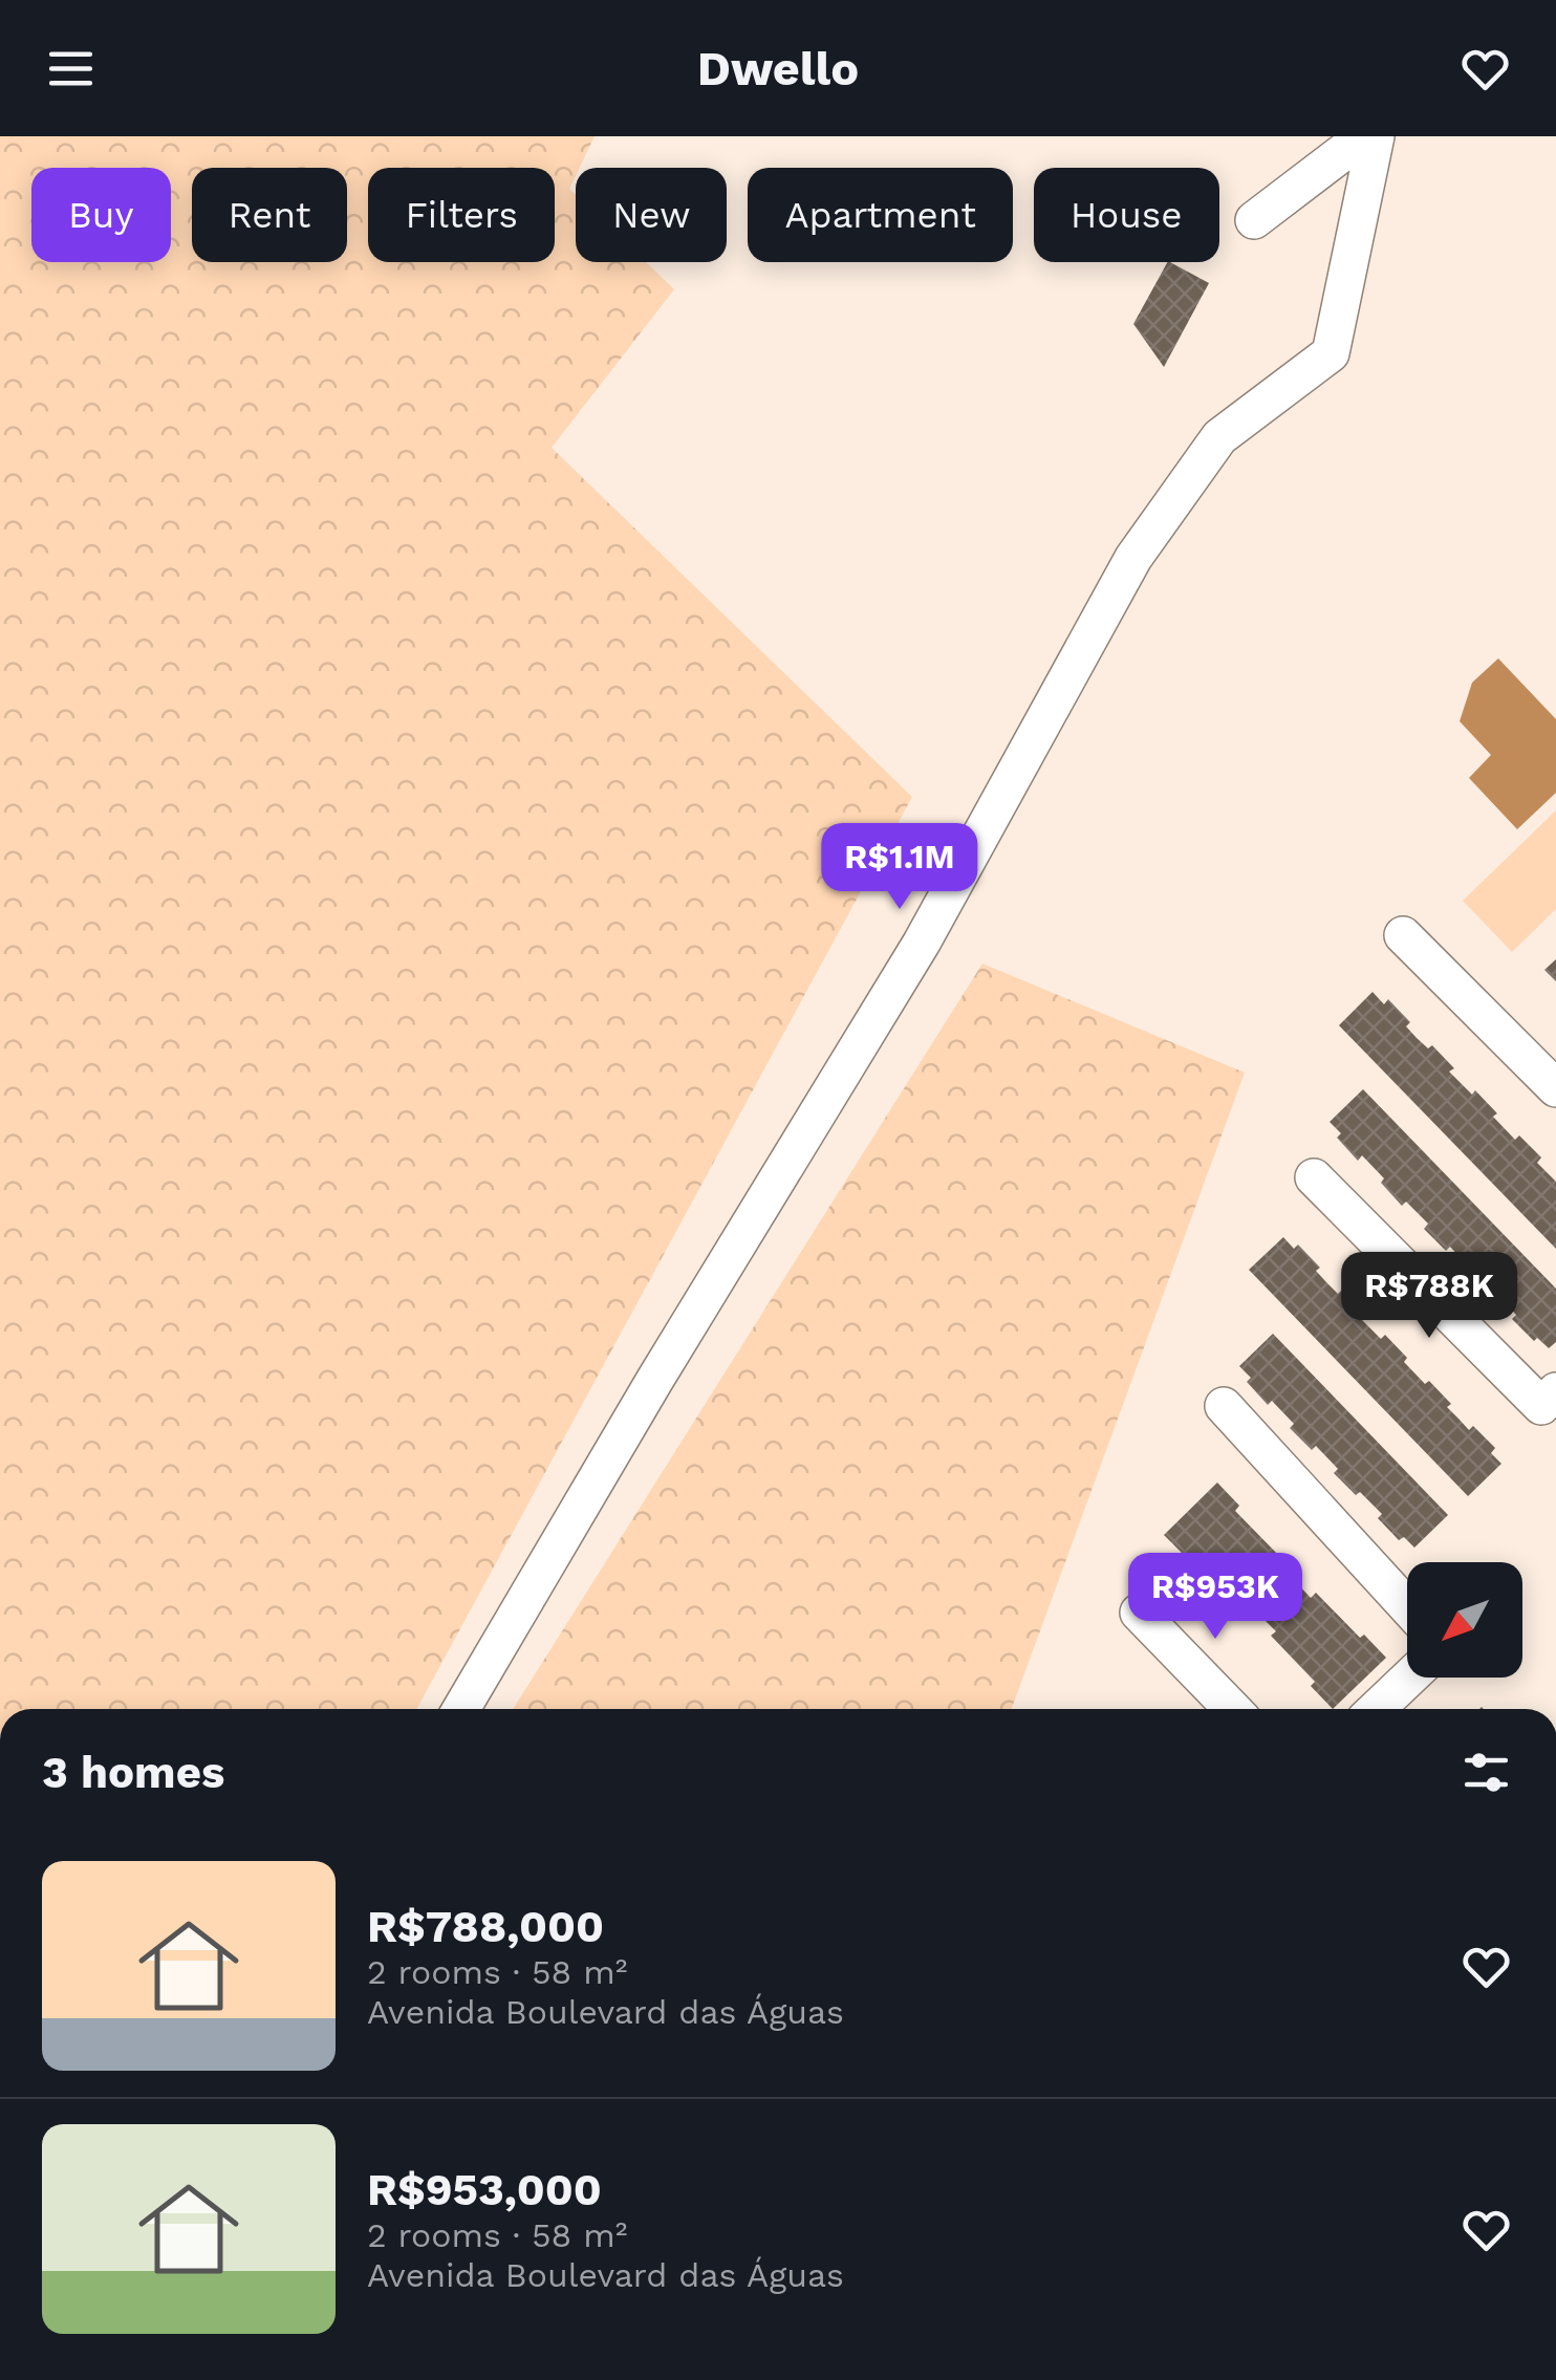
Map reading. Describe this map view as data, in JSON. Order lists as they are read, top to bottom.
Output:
{
  "north": "bottom left",
  "page": {
    "header": "Dwello",
    "chip": [
      "Buy",
      "Rent",
      "Filters",
      "New",
      "Apartment",
      "House"
    ],
    "price": ["R$1.1M", "R$788K", "R$953K"],
    "heading": "3 homes",
    "list": [
      {
        "name": "R$788,000",
        "note": "2 rooms · 58 m² · Avenida Boulevard das Águas"
      },
      {
        "name": "R$953,000",
        "note": "2 rooms · 58 m² · Avenida Boulevard das Águas"
      }
    ]
  }
}
